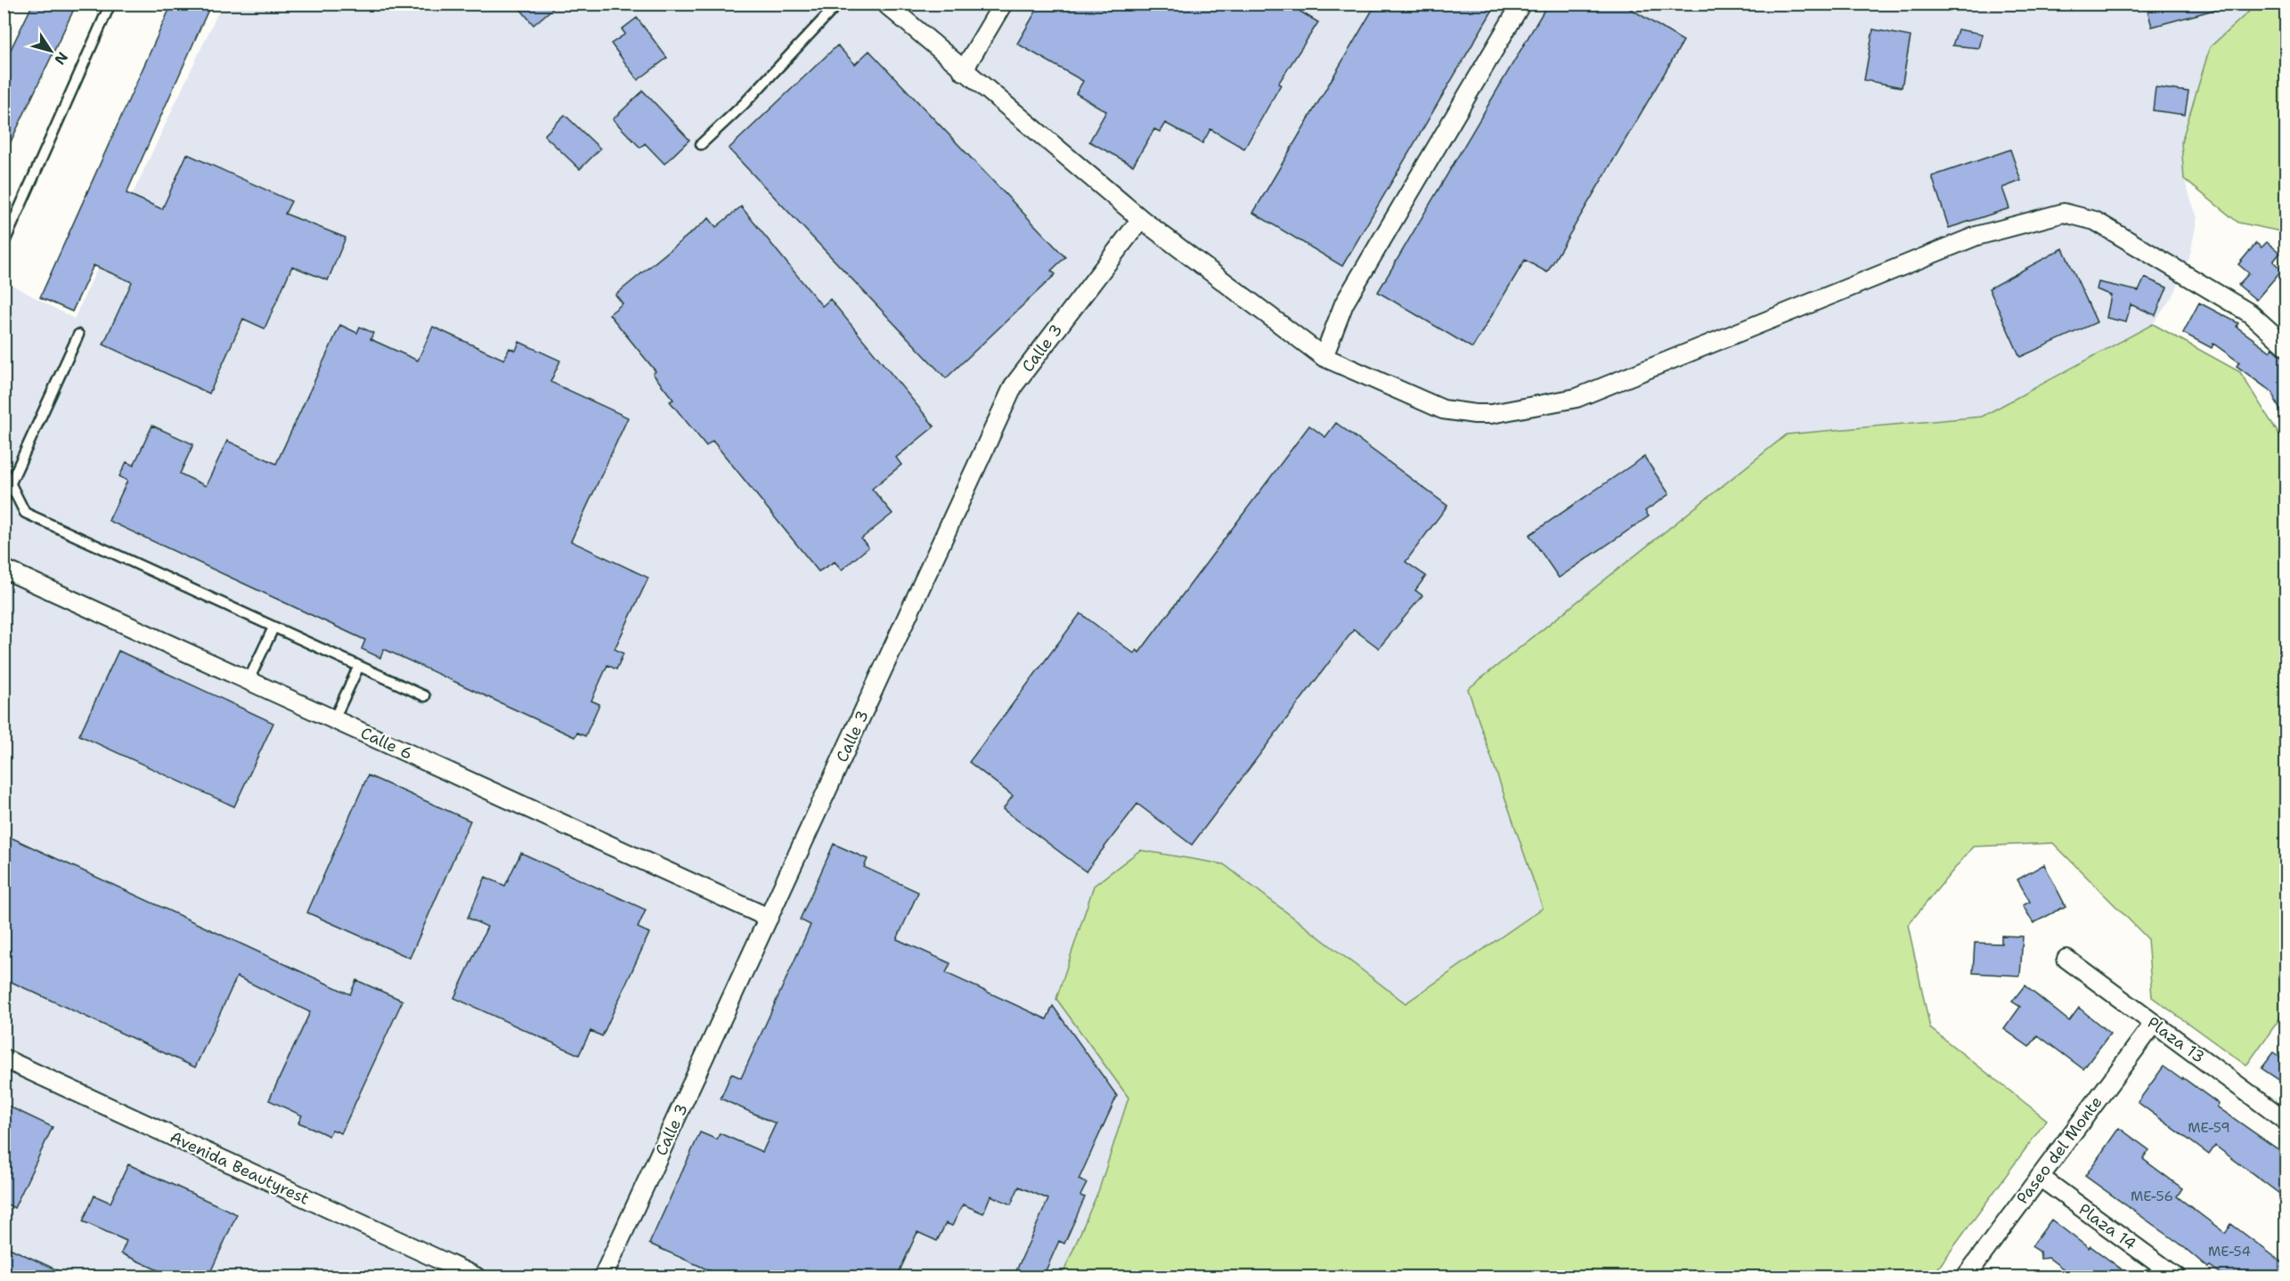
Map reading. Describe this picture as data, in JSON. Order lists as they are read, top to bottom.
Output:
{
  "streets": {
    "street": [
      "Calle 3",
      "Calle 6",
      "Plaza 13",
      "Paseo del Monte",
      "Avenida Beautyrest",
      "Plaza 14"
    ]
  },
  "crossings": [
    ["Calle 3", "Calle 6"],
    ["Plaza 13", "Paseo del Monte"],
    ["Paseo del Monte", "Plaza 14"]
  ],
  "house_numbers": ["ME-59", "ME-56", "ME-54"],
  "north": "bottom right"
}
